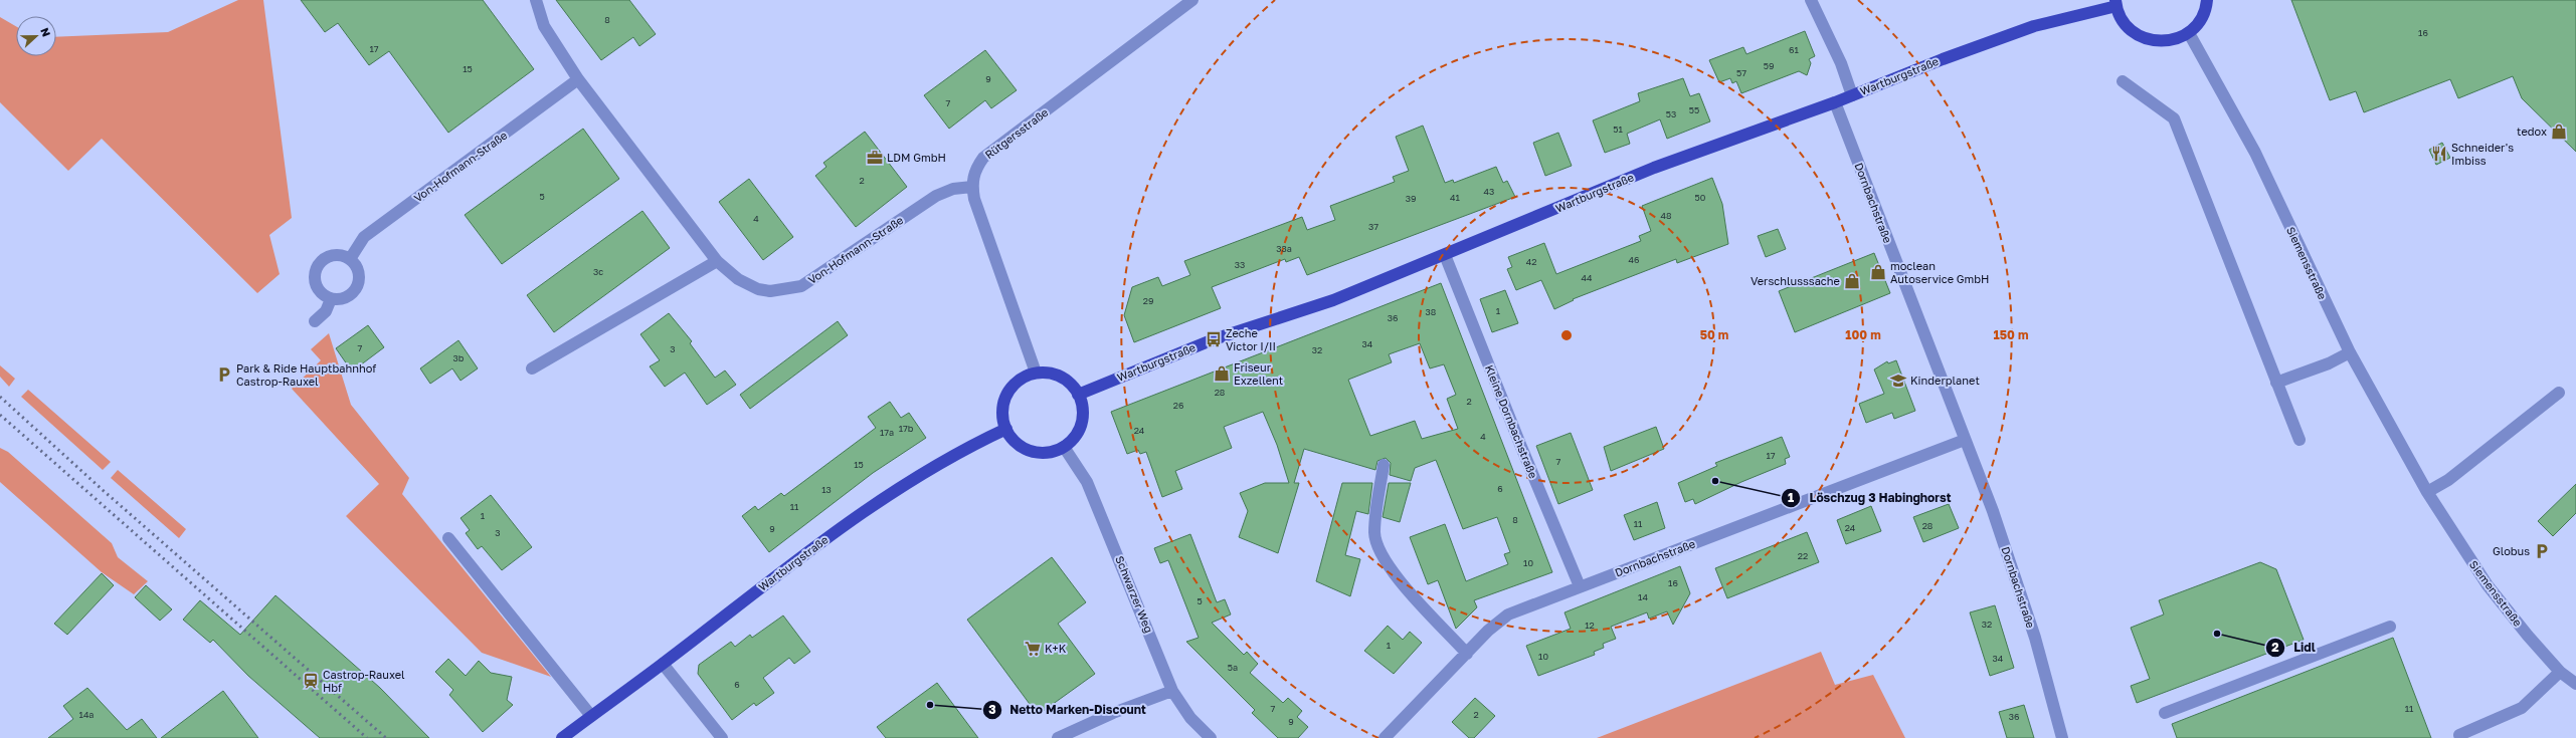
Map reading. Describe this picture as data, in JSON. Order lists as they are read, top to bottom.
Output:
{
  "streets": {
    "main road": ["Wartburgstraße"],
    "street": [
      "Rütgersstraße",
      "Von-Hofmann-Straße",
      "Dornbachstraße",
      "Siemensstraße",
      "Kleine Dornbachstraße",
      "Schwarzer Weg"
    ]
  },
  "crossings": [
    ["Wartburgstraße", "Rütgersstraße"],
    ["Wartburgstraße", "Dornbachstraße"],
    ["Wartburgstraße", "Kleine Dornbachstraße"],
    ["Wartburgstraße", "Schwarzer Weg"],
    ["Rütgersstraße", "Von-Hofmann-Straße"],
    ["Rütgersstraße", "Schwarzer Weg"],
    ["Dornbachstraße", "Kleine Dornbachstraße"]
  ],
  "places": {
    "shop": [
      "tedox",
      "moclean Autoservice GmbH",
      "Verschlusssache",
      "Friseur Exzellent"
    ],
    "restaurant": ["Schneider's Imbiss"],
    "office": ["LDM GmbH"],
    "bus stop": ["Zeche Victor I/II"],
    "parking": ["Park & Ride Hauptbahnhof Castrop-Rauxel", "Globus"],
    "school or university": ["Kinderplanet"],
    "other": ["Löschzug 3 Habinghorst", "Lidl", "Netto Marken-Discount"],
    "supermarket": ["K+K"],
    "station": ["Castrop-Rauxel Hbf"]
  },
  "house_numbers": [
    "8",
    "16",
    "17",
    "61",
    "59",
    "15",
    "57",
    "9",
    "7",
    "55",
    "53",
    "51",
    "2",
    "43",
    "5",
    "41",
    "50",
    "39",
    "48",
    "4",
    "37",
    "33a",
    "46",
    "42",
    "33",
    "3c",
    "44",
    "29",
    "1",
    "38",
    "36",
    "34",
    "7",
    "3",
    "32",
    "3b",
    "28",
    "2",
    "26",
    "17b",
    "24",
    "17a",
    "4",
    "17",
    "7",
    "15",
    "6",
    "13",
    "11",
    "1",
    "8",
    "11",
    "28",
    "24",
    "9",
    "3",
    "22",
    "10",
    "16",
    "14",
    "5",
    "32",
    "12",
    "1",
    "10",
    "34",
    "5a",
    "6",
    "7",
    "11",
    "14a",
    "2",
    "36",
    "9"
  ],
  "north": "right",
  "rings": ["50 m", "100 m", "150 m"]
}
